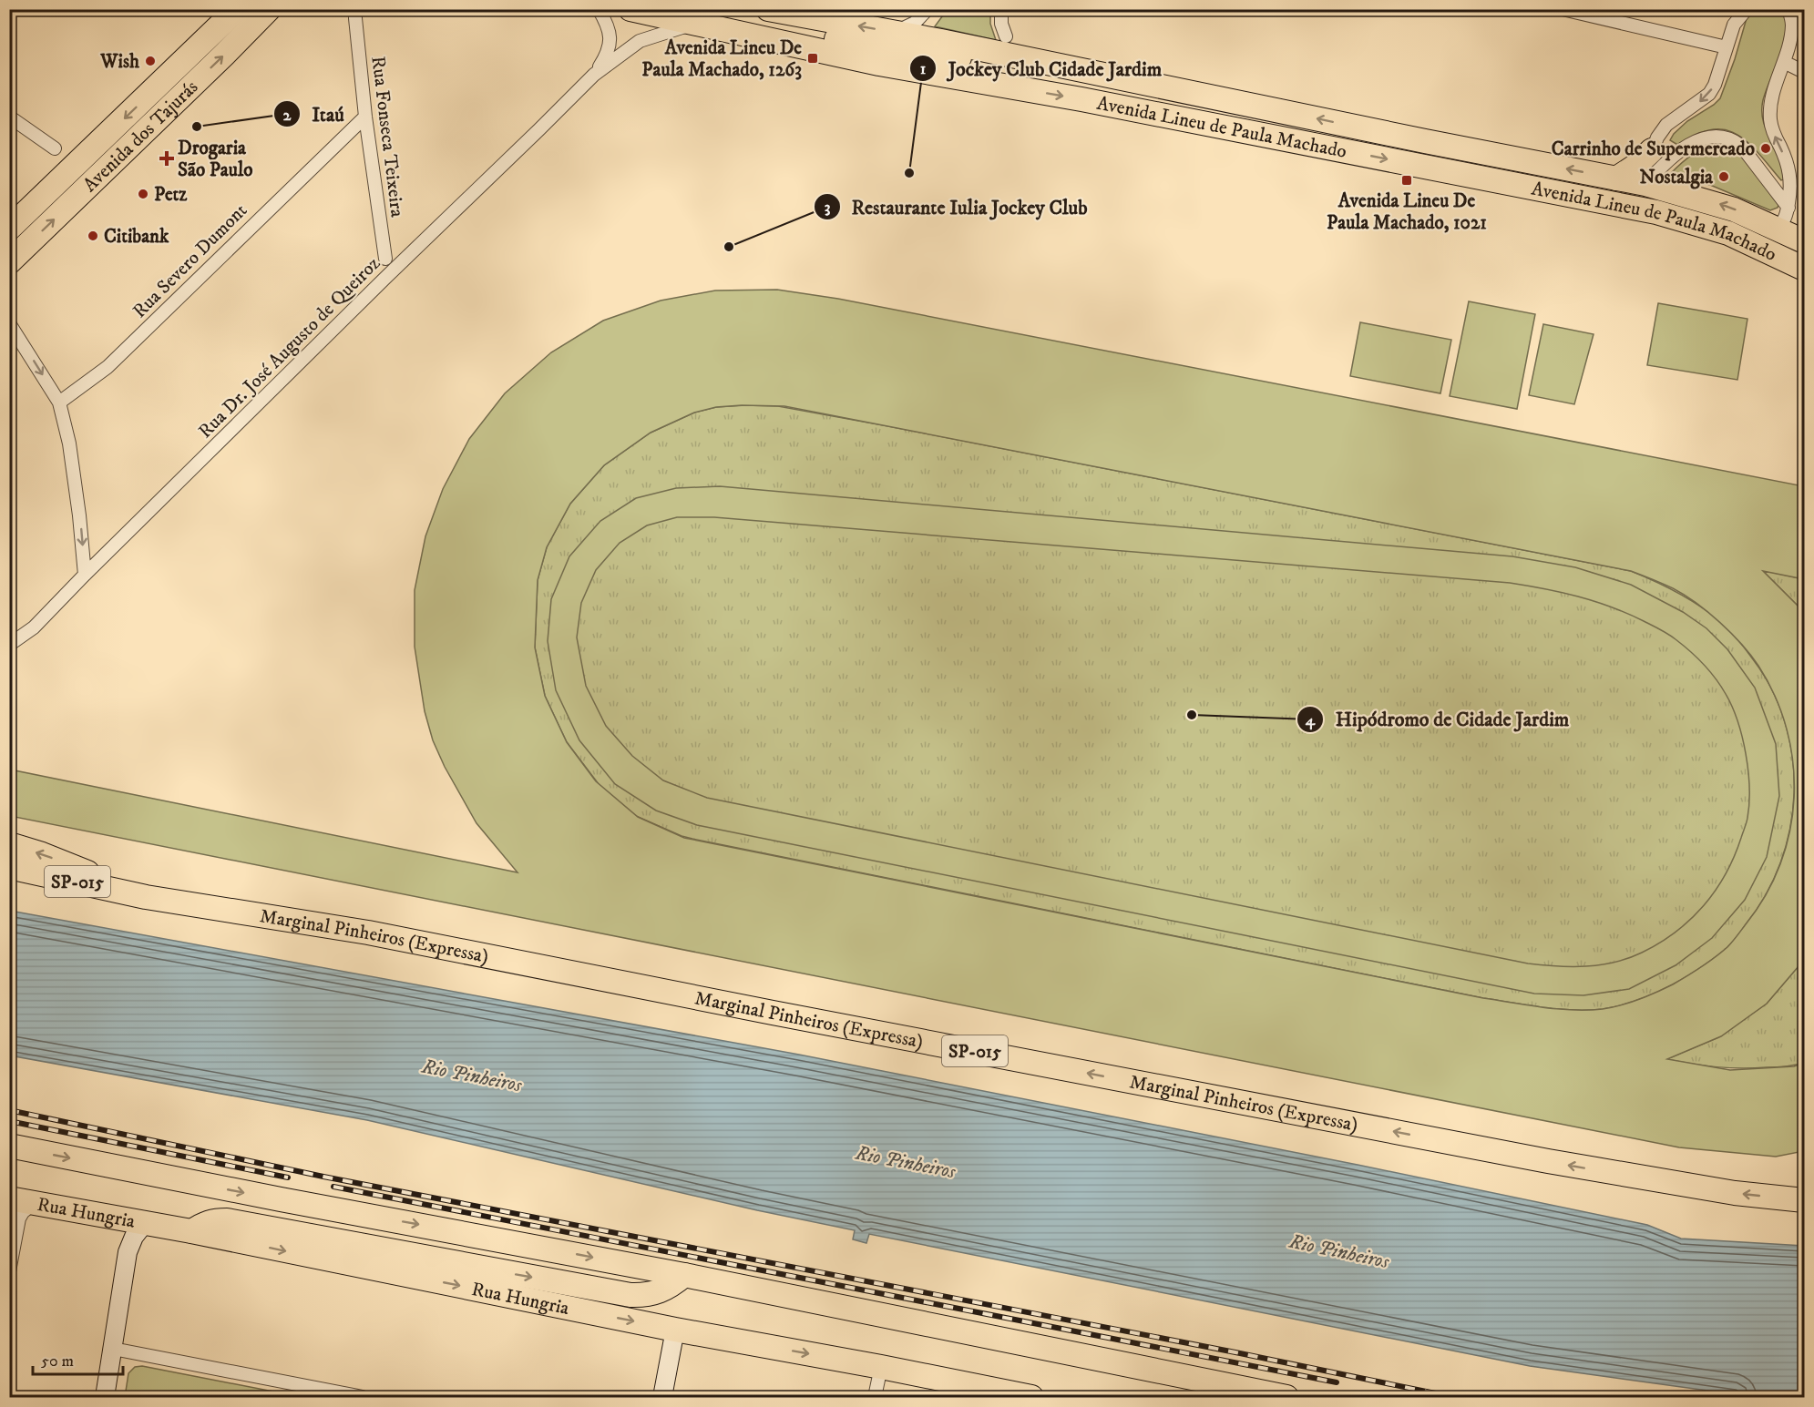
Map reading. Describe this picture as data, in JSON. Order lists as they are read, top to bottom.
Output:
{
  "streets": {
    "highway": [
      "Avenida Lineu de Paula Machado",
      "Avenida dos Tajurás",
      "SP-015",
      "Marginal Pinheiros (Expressa)",
      "Rua Hungria"
    ],
    "street": ["Rua Fonseca Teixeira", "Rua Severo Dumont", "Rua Dr. José Augusto de Queiroz"]
  },
  "crossings": [
    ["Rua Fonseca Teixeira", "Rua Severo Dumont"]
  ],
  "one_way": ["Marginal Pinheiros (Expressa)"],
  "water": ["Rio Pinheiros"],
  "places": {
    "transit": ["Avenida Lineu De Paula Machado, 1263", "Avenida Lineu De Paula Machado, 1021"],
    "other": [
      "Wish",
      "Itaú",
      "Carrinho de Supermercado",
      "Jockey Club Cidade Jardim",
      "Nostalgia",
      "Petz",
      "Citibank",
      "Restaurante Iulia Jockey Club",
      "Hipódromo de Cidade Jardim"
    ],
    "health": ["Drogaria São Paulo"]
  },
  "scale_bar": "50 m"
}
